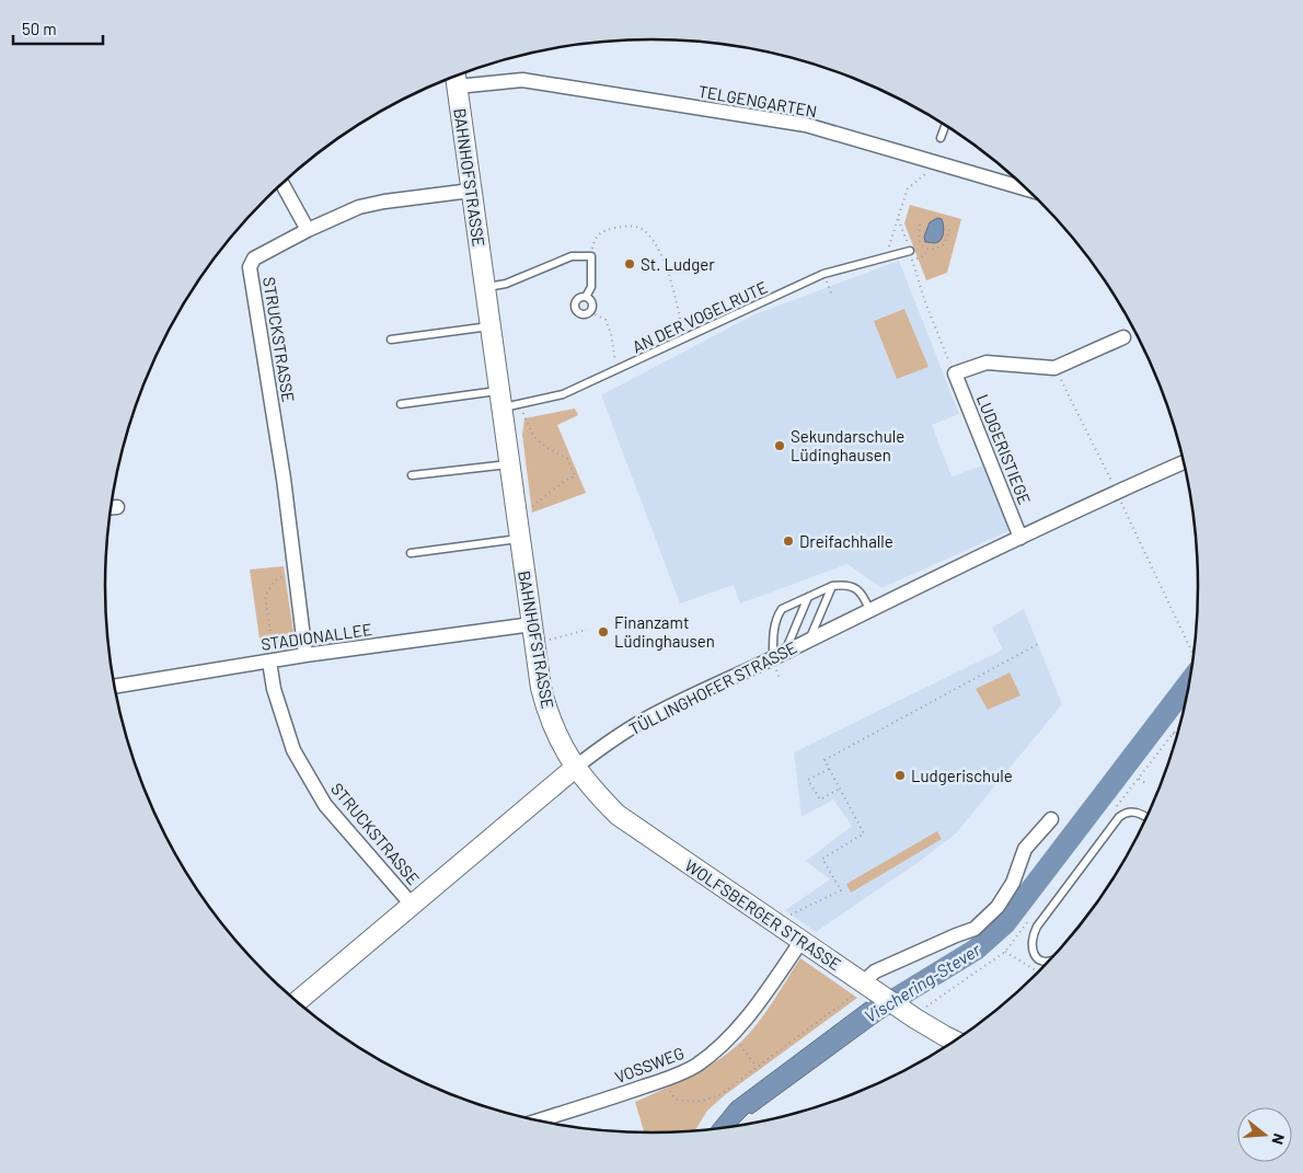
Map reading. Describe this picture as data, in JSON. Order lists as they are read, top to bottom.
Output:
{
  "streets": {
    "main road": ["BAHNHOFSTRASSE", "TÜLLINGHOFER STRASSE", "WOLFSBERGER STRASSE"],
    "street": [
      "TELGENGARTEN",
      "STRUCKSTRASSE",
      "LUDGERISTIEGE",
      "STADIONALLEE",
      "VOSSWEG"
    ],
    "lane": ["AN DER VOGELRUTE"]
  },
  "crossings": [
    ["TELGENGARTEN", "BAHNHOFSTRASSE"],
    ["BAHNHOFSTRASSE", "AN DER VOGELRUTE"],
    ["BAHNHOFSTRASSE", "STRUCKSTRASSE"],
    ["BAHNHOFSTRASSE", "STADIONALLEE"],
    ["BAHNHOFSTRASSE", "TÜLLINGHOFER STRASSE"],
    ["BAHNHOFSTRASSE", "WOLFSBERGER STRASSE"],
    ["STRUCKSTRASSE", "STADIONALLEE"],
    ["STRUCKSTRASSE", "TÜLLINGHOFER STRASSE"],
    ["LUDGERISTIEGE", "TÜLLINGHOFER STRASSE"],
    ["TÜLLINGHOFER STRASSE", "WOLFSBERGER STRASSE"],
    ["WOLFSBERGER STRASSE", "VOSSWEG"]
  ],
  "water": ["Vischering-Stever"],
  "places": [
    "St. Ludger",
    "Sekundarschule Lüdinghausen",
    "Dreifachhalle",
    "Finanzamt Lüdinghausen",
    "Ludgerischule"
  ],
  "scale_bar": "50 m",
  "north": "right"
}
